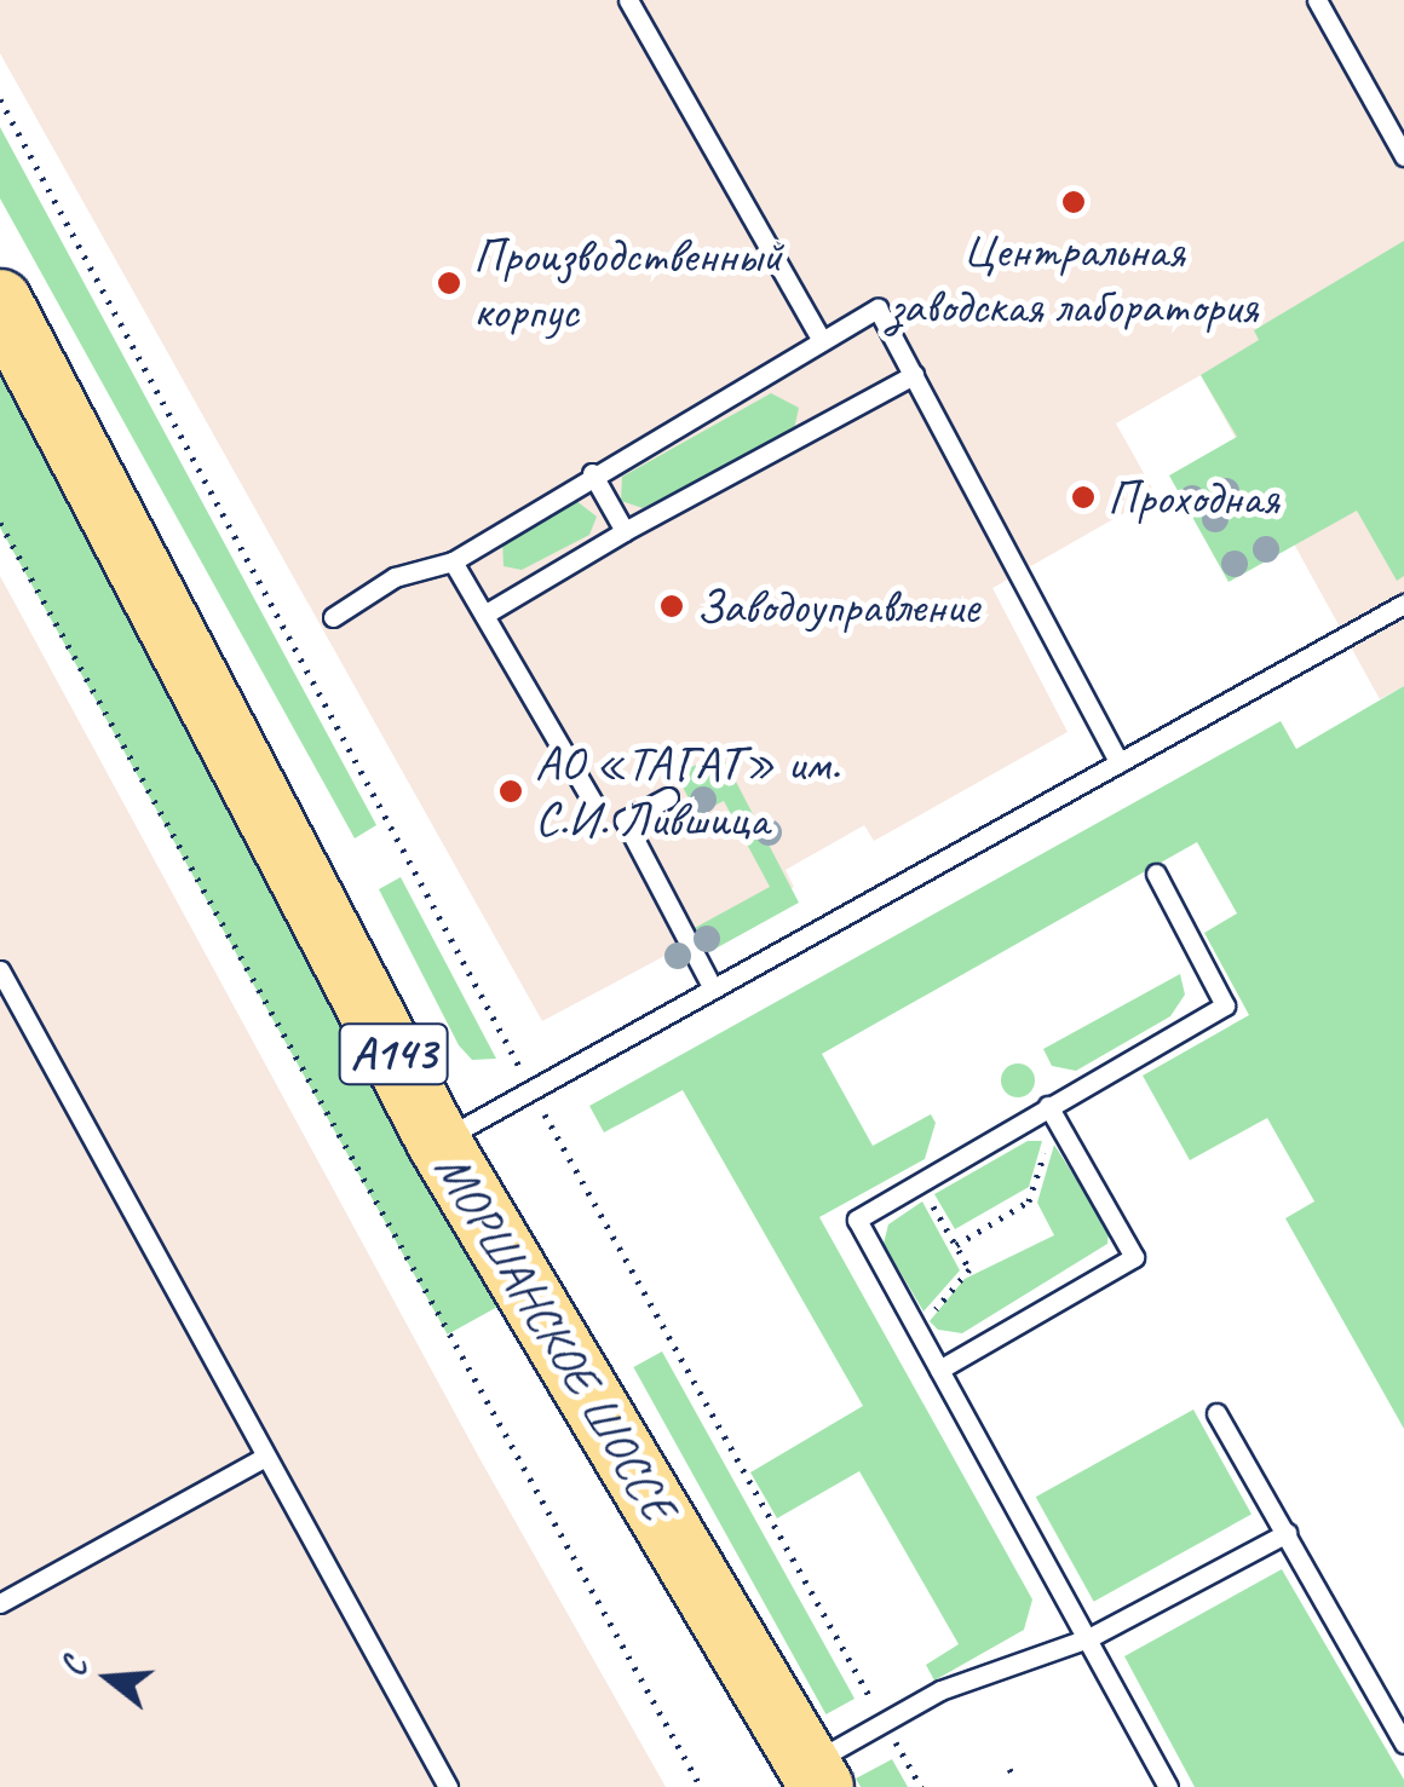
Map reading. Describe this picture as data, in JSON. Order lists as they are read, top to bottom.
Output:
{
  "streets": {
    "main road": ["А143", "МОРШАНСКОЕ ШОССЕ"]
  },
  "places": [
    "Центральная заводская лаборатория",
    "Производственный корпус",
    "Проходная",
    "Заводоуправление",
    "АО «ТАГАТ» им. С.И. Лившица"
  ],
  "north": "left"
}
